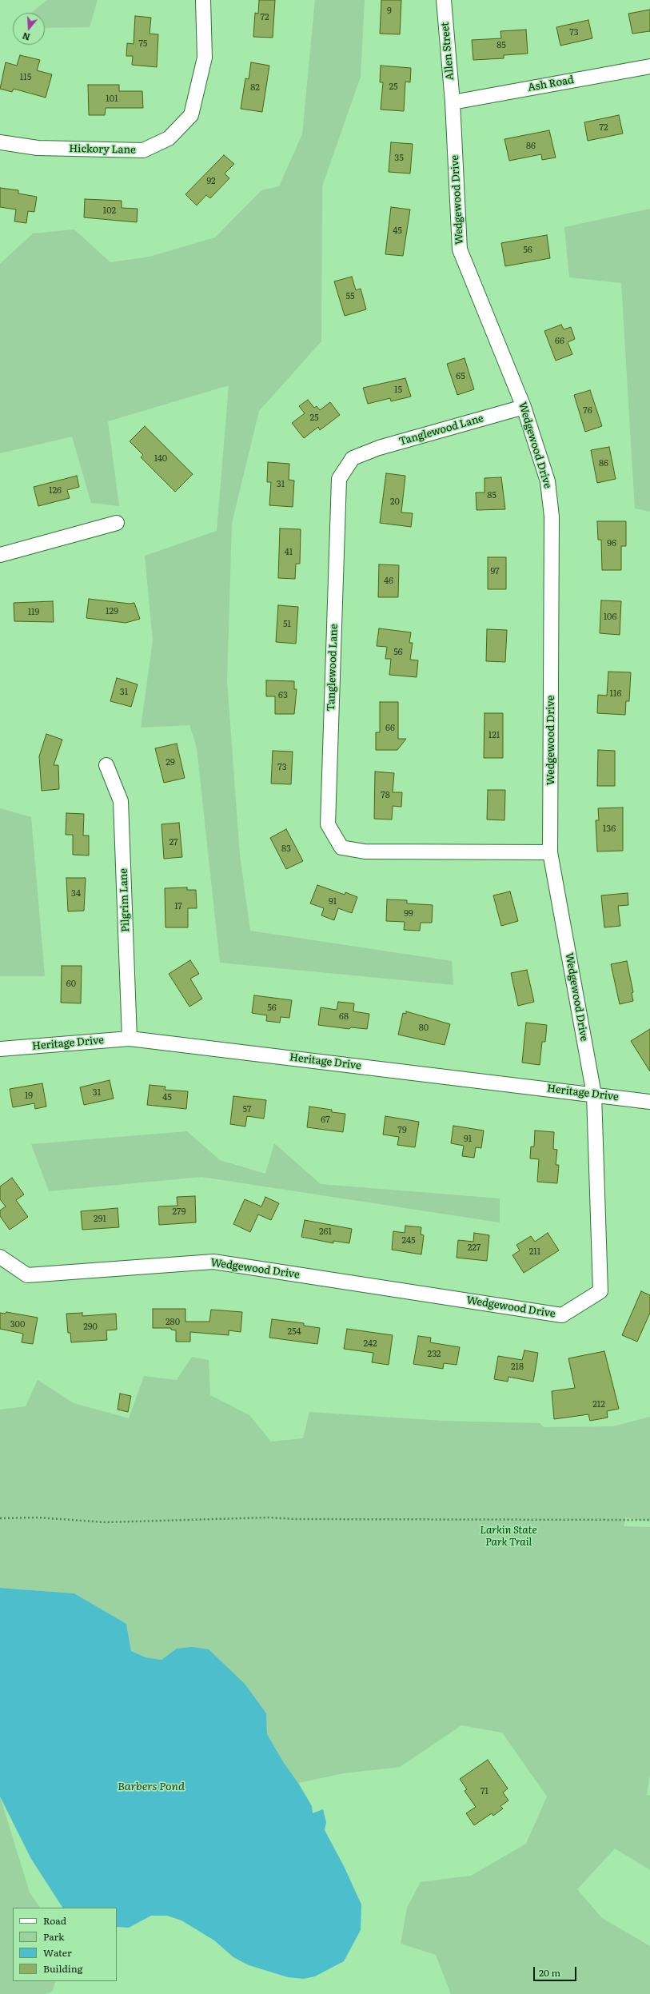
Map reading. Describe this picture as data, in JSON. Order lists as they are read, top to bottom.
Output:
{
  "streets": {
    "street": [
      "Allen Street",
      "Ash Road",
      "Hickory Lane",
      "Wedgewood Drive",
      "Tanglewood Lane",
      "Pilgrim Lane",
      "Heritage Drive"
    ]
  },
  "crossings": [
    ["Allen Street", "Ash Road"],
    ["Allen Street", "Wedgewood Drive"],
    ["Ash Road", "Wedgewood Drive"],
    ["Wedgewood Drive", "Tanglewood Lane"],
    ["Wedgewood Drive", "Heritage Drive"],
    ["Pilgrim Lane", "Heritage Drive"]
  ],
  "water": ["Barbers Pond"],
  "parks": ["Larkin State Park Trail"],
  "house_numbers": [
    "9",
    "72",
    "73",
    "75",
    "85",
    "115",
    "25",
    "82",
    "101",
    "72",
    "86",
    "35",
    "92",
    "102",
    "45",
    "56",
    "55",
    "66",
    "65",
    "15",
    "76",
    "25",
    "140",
    "86",
    "31",
    "126",
    "85",
    "20",
    "96",
    "41",
    "97",
    "46",
    "129",
    "119",
    "106",
    "51",
    "56",
    "31",
    "116",
    "63",
    "66",
    "121",
    "29",
    "73",
    "78",
    "136",
    "27",
    "83",
    "34",
    "91",
    "17",
    "99",
    "60",
    "56",
    "68",
    "80",
    "31",
    "19",
    "45",
    "57",
    "67",
    "79",
    "91",
    "279",
    "291",
    "261",
    "245",
    "227",
    "211",
    "280",
    "300",
    "290",
    "254",
    "242",
    "232",
    "218",
    "212",
    "71"
  ],
  "legend": [
    "Road",
    "Park",
    "Water",
    "Building"
  ],
  "scale_bar": "20 m",
  "north": "bottom"
}
